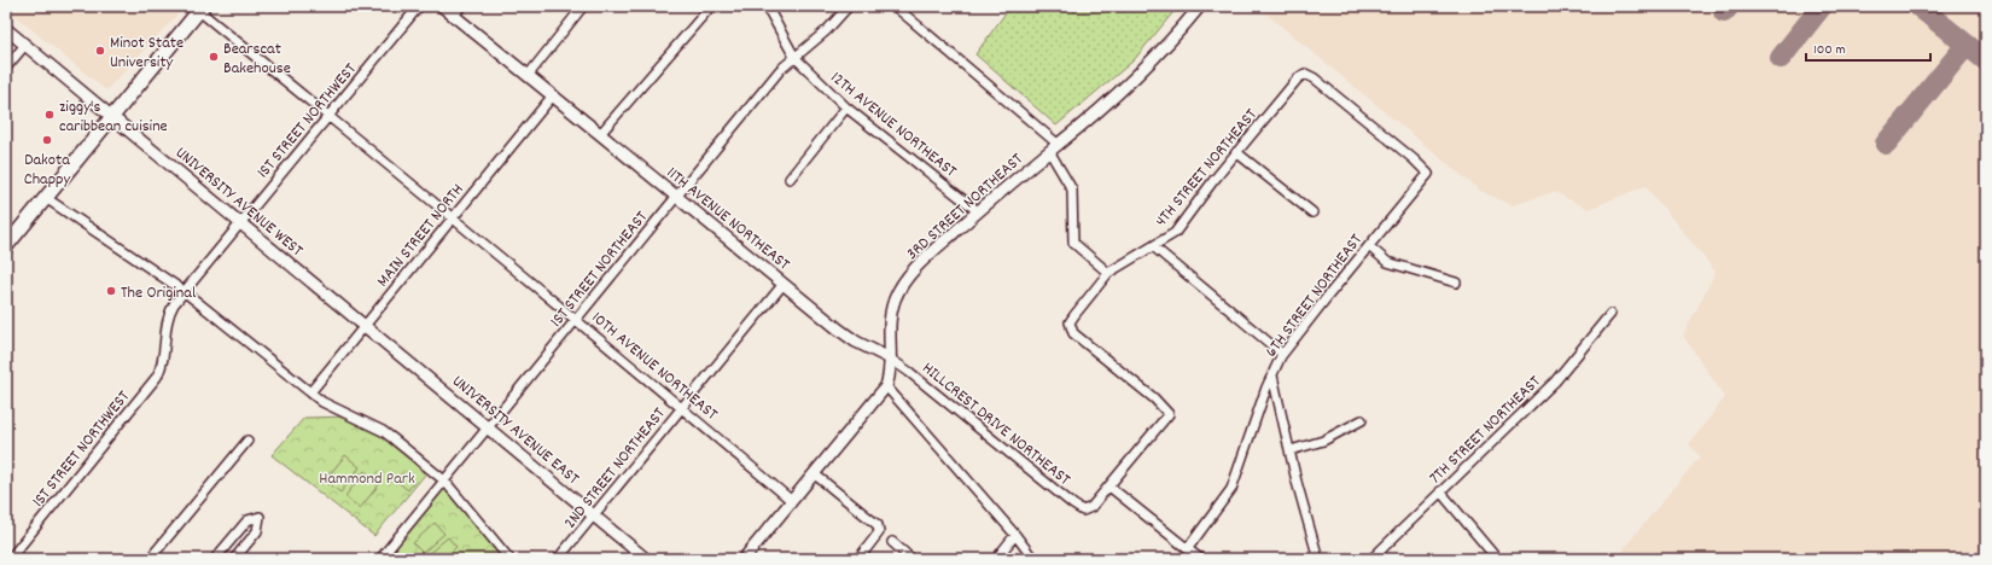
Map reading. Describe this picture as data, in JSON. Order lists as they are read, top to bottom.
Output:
{
  "streets": {
    "street": [
      "1ST STREET NORTHWEST",
      "12TH AVENUE NORTHEAST",
      "4TH STREET NORTHEAST",
      "UNIVERSITY AVENUE WEST",
      "3RD STREET NORTHEAST",
      "11TH AVENUE NORTHEAST",
      "MAIN STREET NORTH",
      "1ST STREET NORTHEAST",
      "6TH STREET NORTHEAST",
      "10TH AVENUE NORTHEAST",
      "HILLCREST DRIVE NORTHEAST",
      "UNIVERSITY AVENUE EAST",
      "7TH STREET NORTHEAST",
      "2ND STREET NORTHEAST"
    ]
  },
  "crossings": [
    ["1ST STREET NORTHWEST", "UNIVERSITY AVENUE WEST"],
    ["1ST STREET NORTHWEST", "10TH AVENUE NORTHEAST"],
    ["12TH AVENUE NORTHEAST", "3RD STREET NORTHEAST"],
    ["12TH AVENUE NORTHEAST", "1ST STREET NORTHEAST"],
    ["4TH STREET NORTHEAST", "6TH STREET NORTHEAST"],
    ["4TH STREET NORTHEAST", "HILLCREST DRIVE NORTHEAST"],
    ["UNIVERSITY AVENUE WEST", "MAIN STREET NORTH"],
    ["UNIVERSITY AVENUE WEST", "UNIVERSITY AVENUE EAST"],
    ["3RD STREET NORTHEAST", "11TH AVENUE NORTHEAST"],
    ["3RD STREET NORTHEAST", "HILLCREST DRIVE NORTHEAST"],
    ["11TH AVENUE NORTHEAST", "MAIN STREET NORTH"],
    ["11TH AVENUE NORTHEAST", "1ST STREET NORTHEAST"],
    ["11TH AVENUE NORTHEAST", "HILLCREST DRIVE NORTHEAST"],
    ["11TH AVENUE NORTHEAST", "2ND STREET NORTHEAST"],
    ["MAIN STREET NORTH", "10TH AVENUE NORTHEAST"],
    ["MAIN STREET NORTH", "UNIVERSITY AVENUE EAST"],
    ["1ST STREET NORTHEAST", "10TH AVENUE NORTHEAST"],
    ["1ST STREET NORTHEAST", "UNIVERSITY AVENUE EAST"],
    ["10TH AVENUE NORTHEAST", "2ND STREET NORTHEAST"],
    ["UNIVERSITY AVENUE EAST", "2ND STREET NORTHEAST"]
  ],
  "parks": ["Hammond Park"],
  "places": [
    "Minot State University",
    "Bearscat Bakehouse",
    "ziggy's caribbean cuisine",
    "Dakota Chappy",
    "The Original"
  ],
  "scale_bar": "100 m"
}
